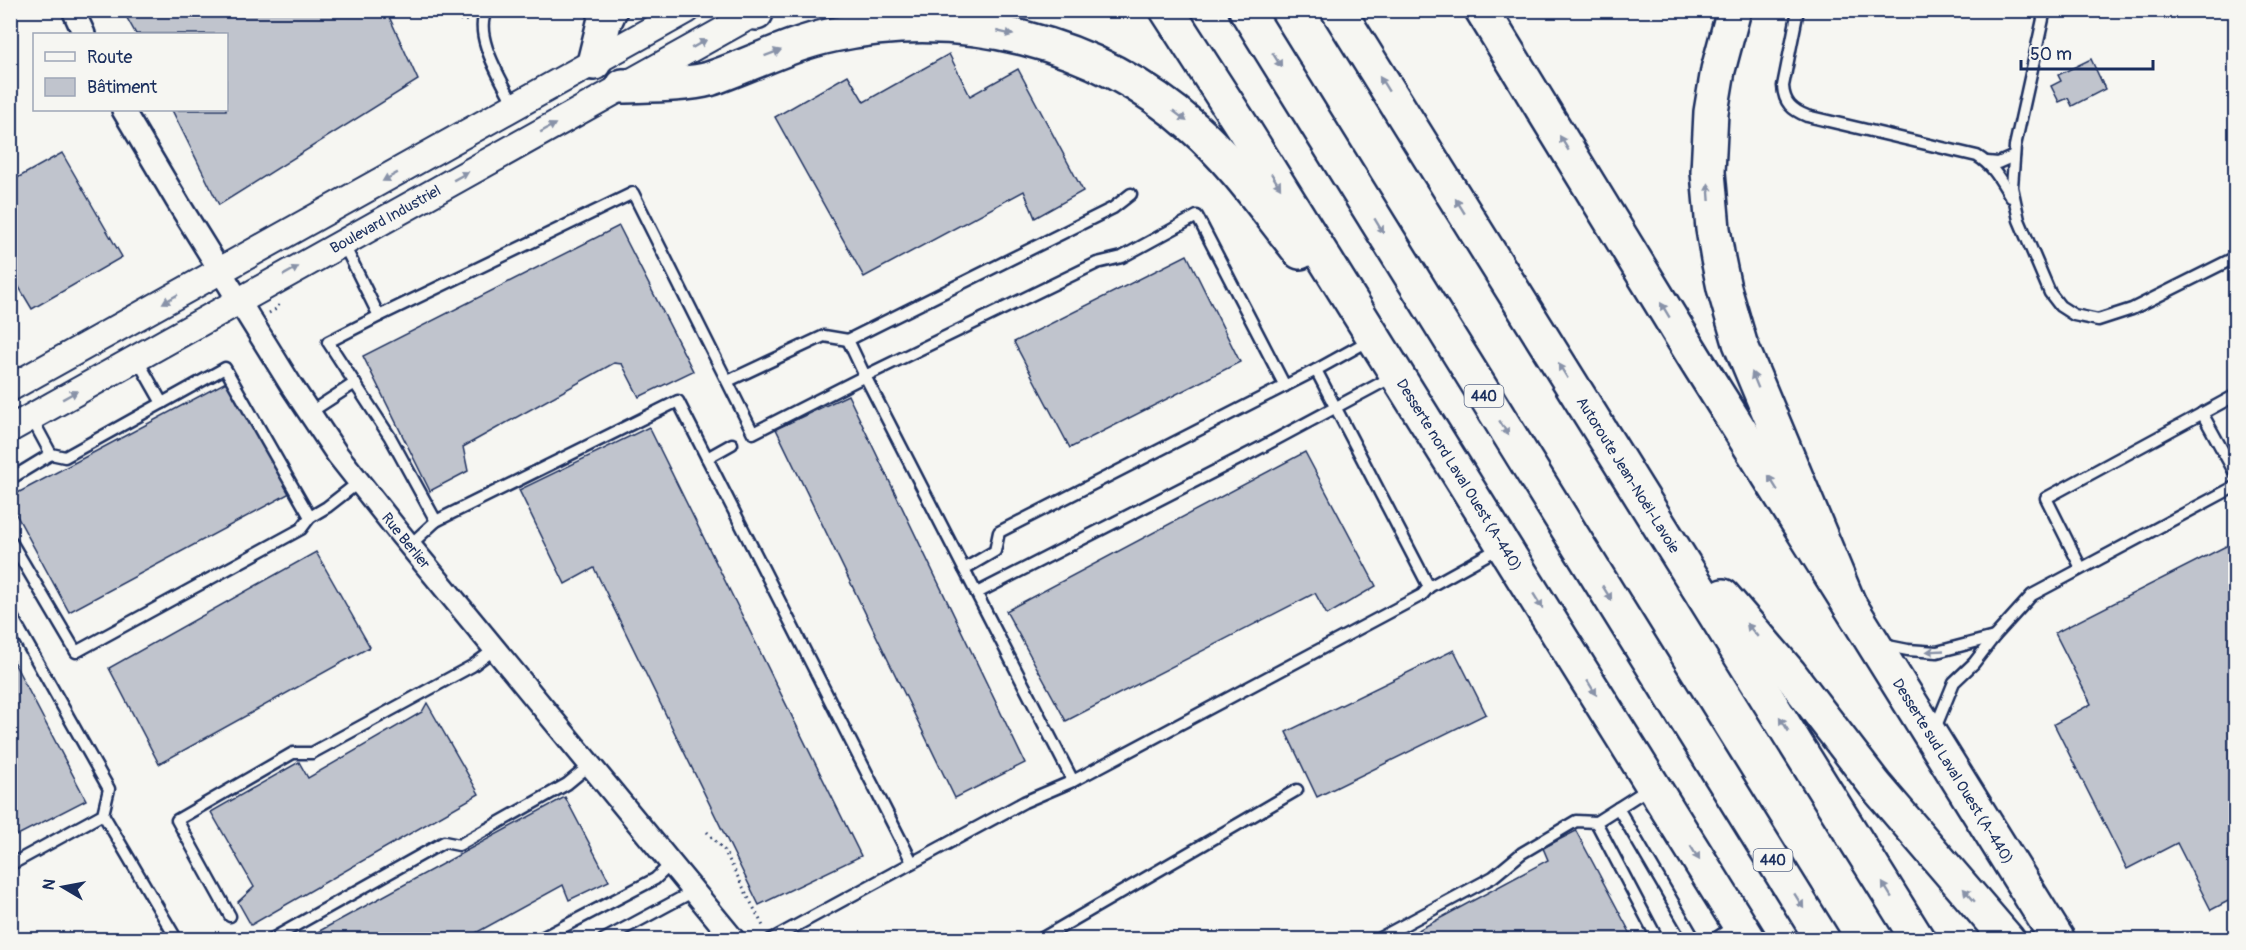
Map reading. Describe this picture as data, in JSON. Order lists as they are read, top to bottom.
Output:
{
  "streets": {
    "main road": [
      "440",
      "Desserte nord Laval Ouest (A-440)",
      "Autoroute Jean-Noël-Lavoie",
      "Desserte sud Laval Ouest (A-440)"
    ],
    "street": ["Boulevard Industriel", "Rue Berlier"]
  },
  "crossings": [
    ["Boulevard Industriel", "Rue Berlier"]
  ],
  "legend": ["Route", "Bâtiment"],
  "scale_bar": "50 m",
  "north": "left"
}
